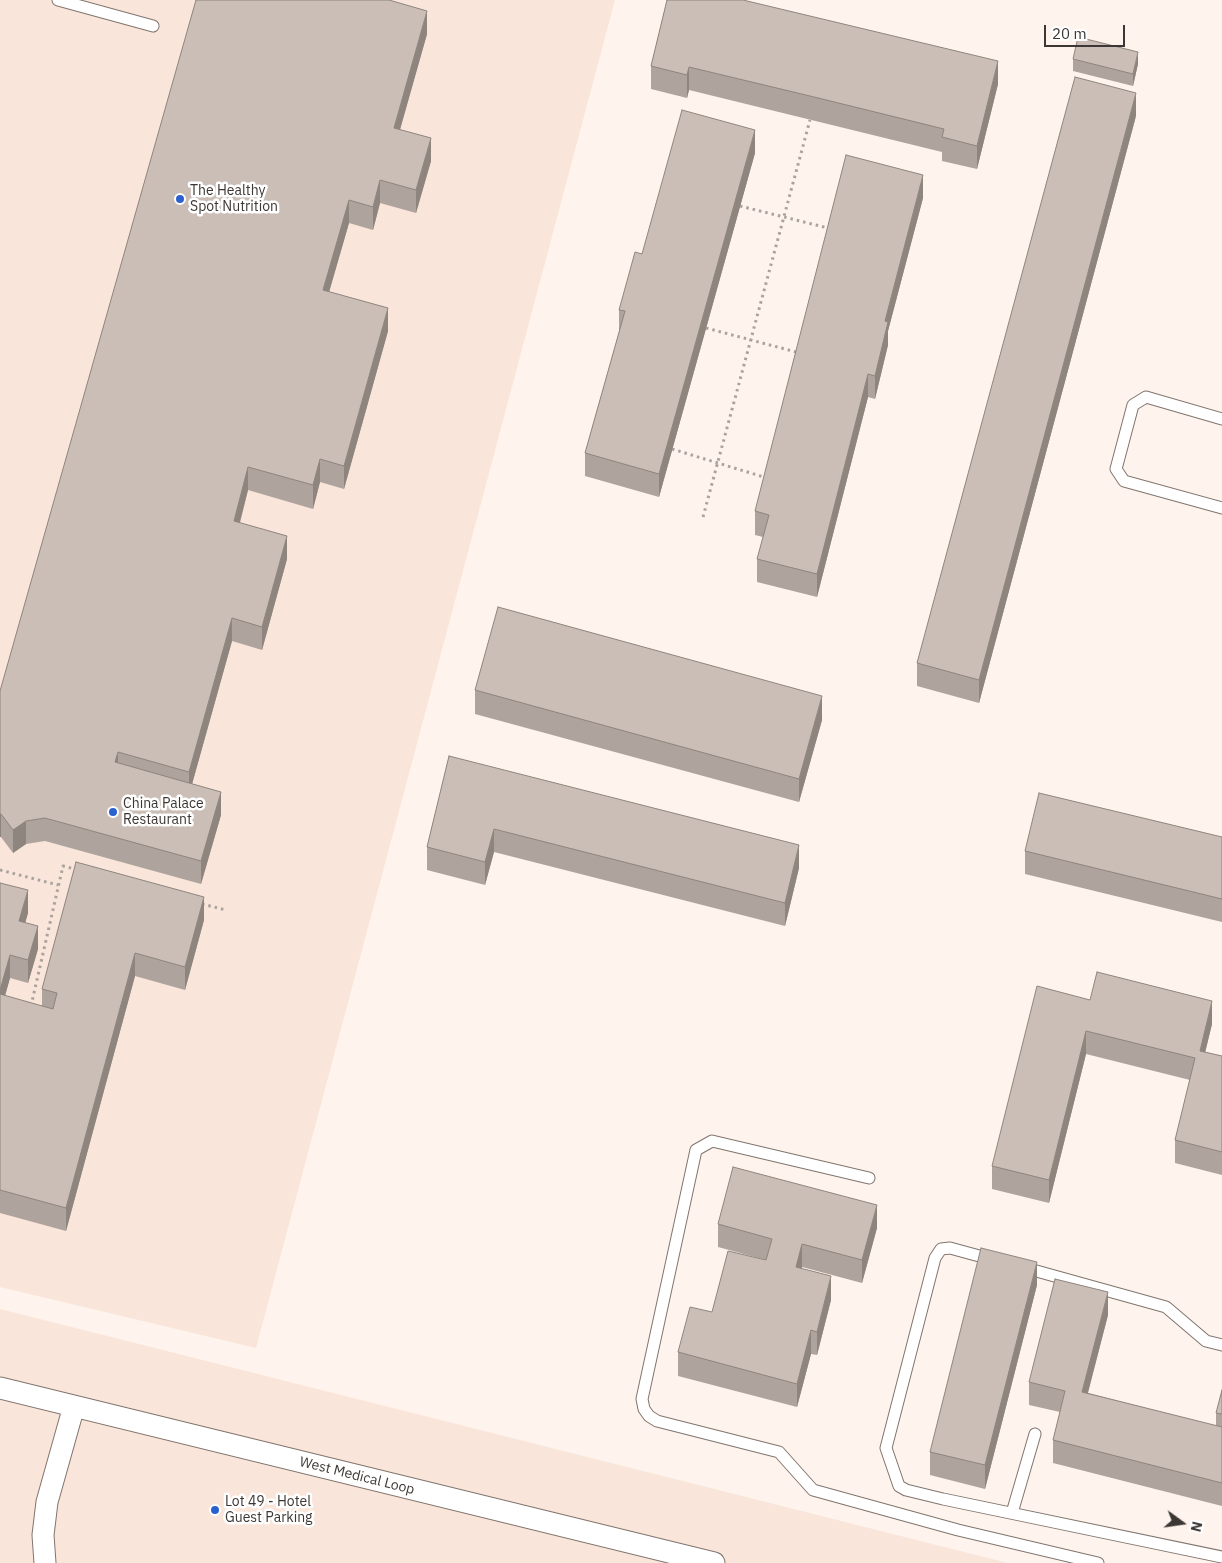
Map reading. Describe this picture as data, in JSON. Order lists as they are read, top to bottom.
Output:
{
  "streets": {
    "street": ["West Medical Loop"]
  },
  "places": ["The Healthy Spot Nutrition", "China Palace Restaurant", "Lot 49 - Hotel Guest Parking"],
  "scale_bar": "20 m",
  "north": "right"
}
